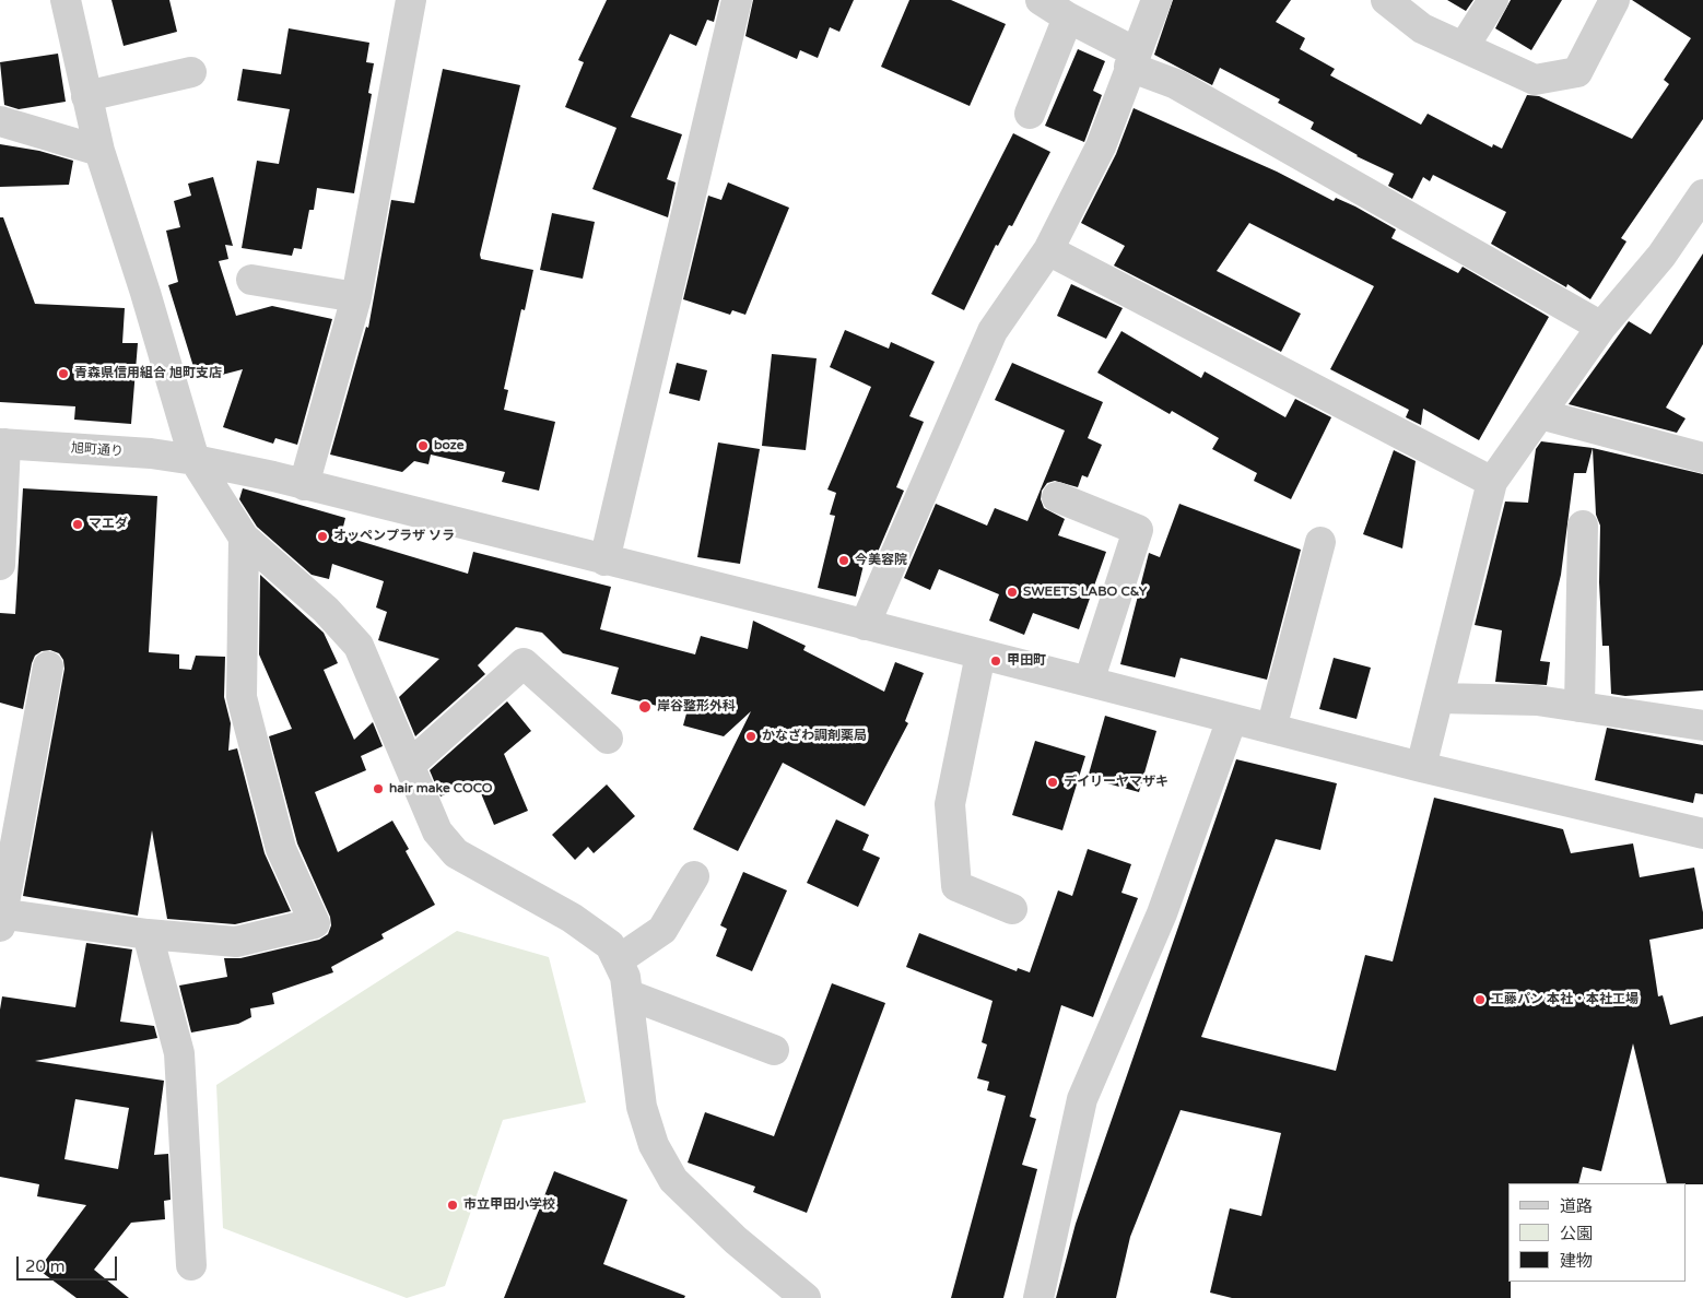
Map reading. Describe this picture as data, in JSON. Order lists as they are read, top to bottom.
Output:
{
  "streets": {
    "street": ["旭町通り"]
  },
  "places": [
    "青森県信用組合 旭町支店",
    "boze",
    "マエダ",
    "オッペンプラザ ソラ",
    "今美容院",
    "SWEETS LABO C&Y",
    "甲田町",
    "岸谷整形外科",
    "かなざわ調剤薬局",
    "デイリーヤマザキ",
    "hair make COCO",
    "工藤パン 本社・本社工場",
    "市立甲田小学校"
  ],
  "legend": ["道路", "公園", "建物"],
  "scale_bar": "20 m"
}
